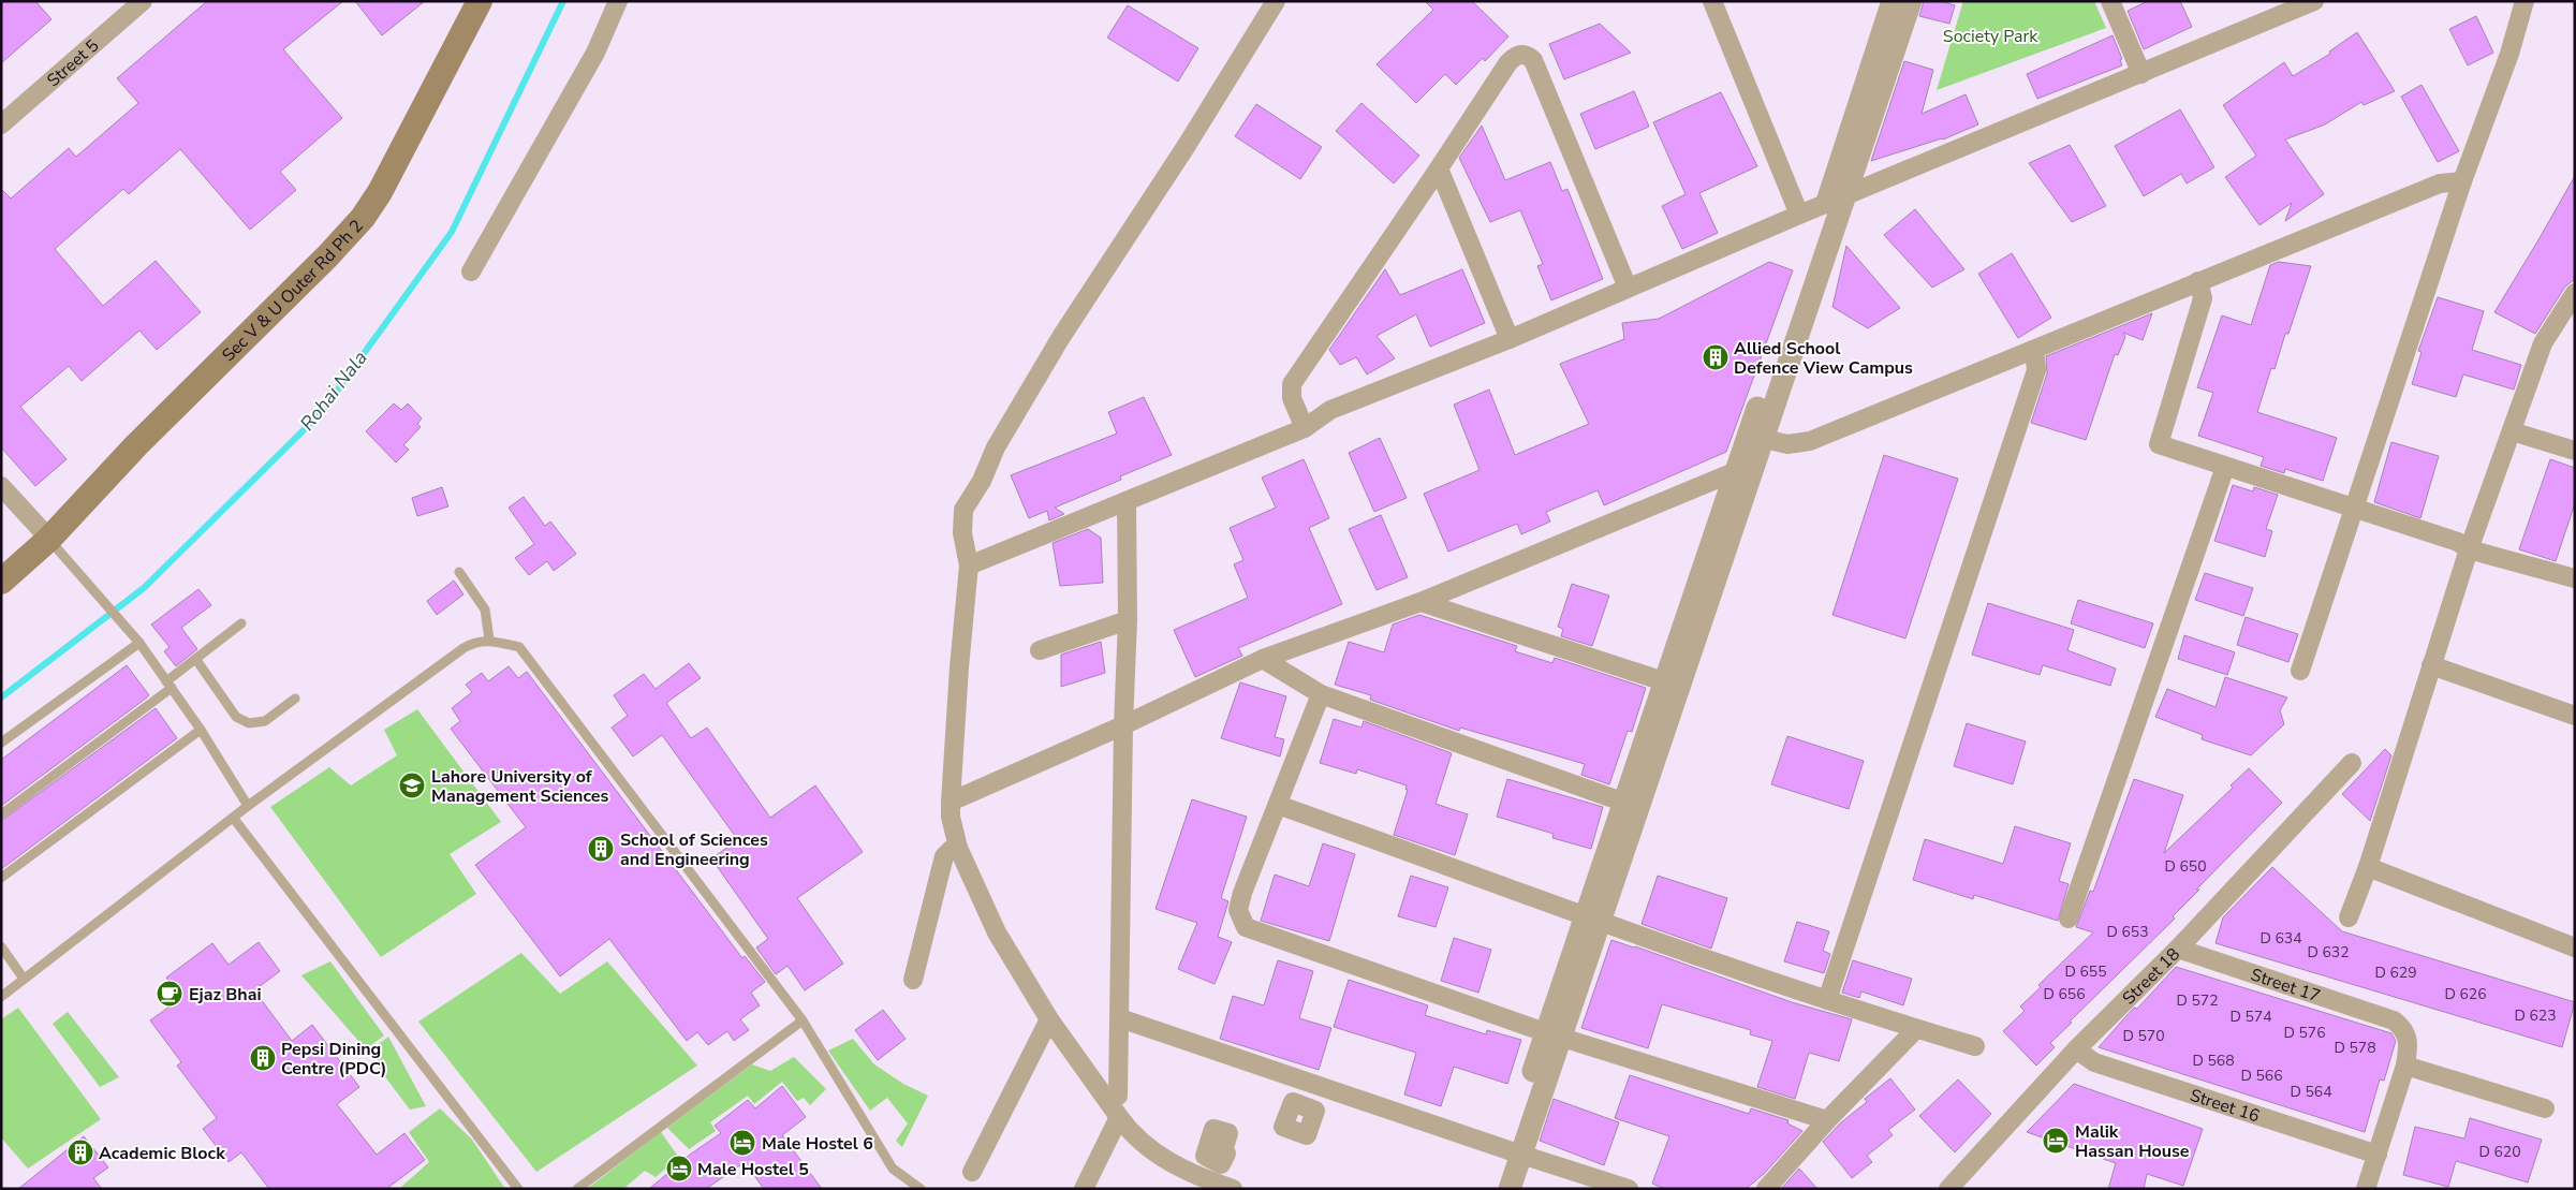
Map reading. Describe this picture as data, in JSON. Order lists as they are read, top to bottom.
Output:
{
  "streets": {
    "main road": ["Sec V & U Outer Rd Ph 2"],
    "street": [
      "Street 5",
      "Street 18",
      "Street 17",
      "Street 16"
    ]
  },
  "crossings": [
    ["Street 18", "Street 17"],
    ["Street 18", "Street 16"]
  ],
  "water": ["Rohai Nala"],
  "parks": ["Society Park"],
  "places": {
    "building": [
      "Allied School Defence View Campus",
      "School of Sciences and Engineering",
      "Pepsi Dining Centre (PDC)",
      "Academic Block"
    ],
    "school or university": ["Lahore University of Management Sciences"],
    "cafe": ["Ejaz Bhai"],
    "hotel": ["Malik Hassan House", "Male Hostel 6", "Male Hostel 5"]
  },
  "house_numbers": [
    "D 650",
    "D 653",
    "D 634",
    "D 632",
    "D 655",
    "D 629",
    "D 656",
    "D 626",
    "D 572",
    "D 623",
    "D 574",
    "D 576",
    "D 570",
    "D 578",
    "D 568",
    "D 566",
    "D 564",
    "D 620"
  ]
}
